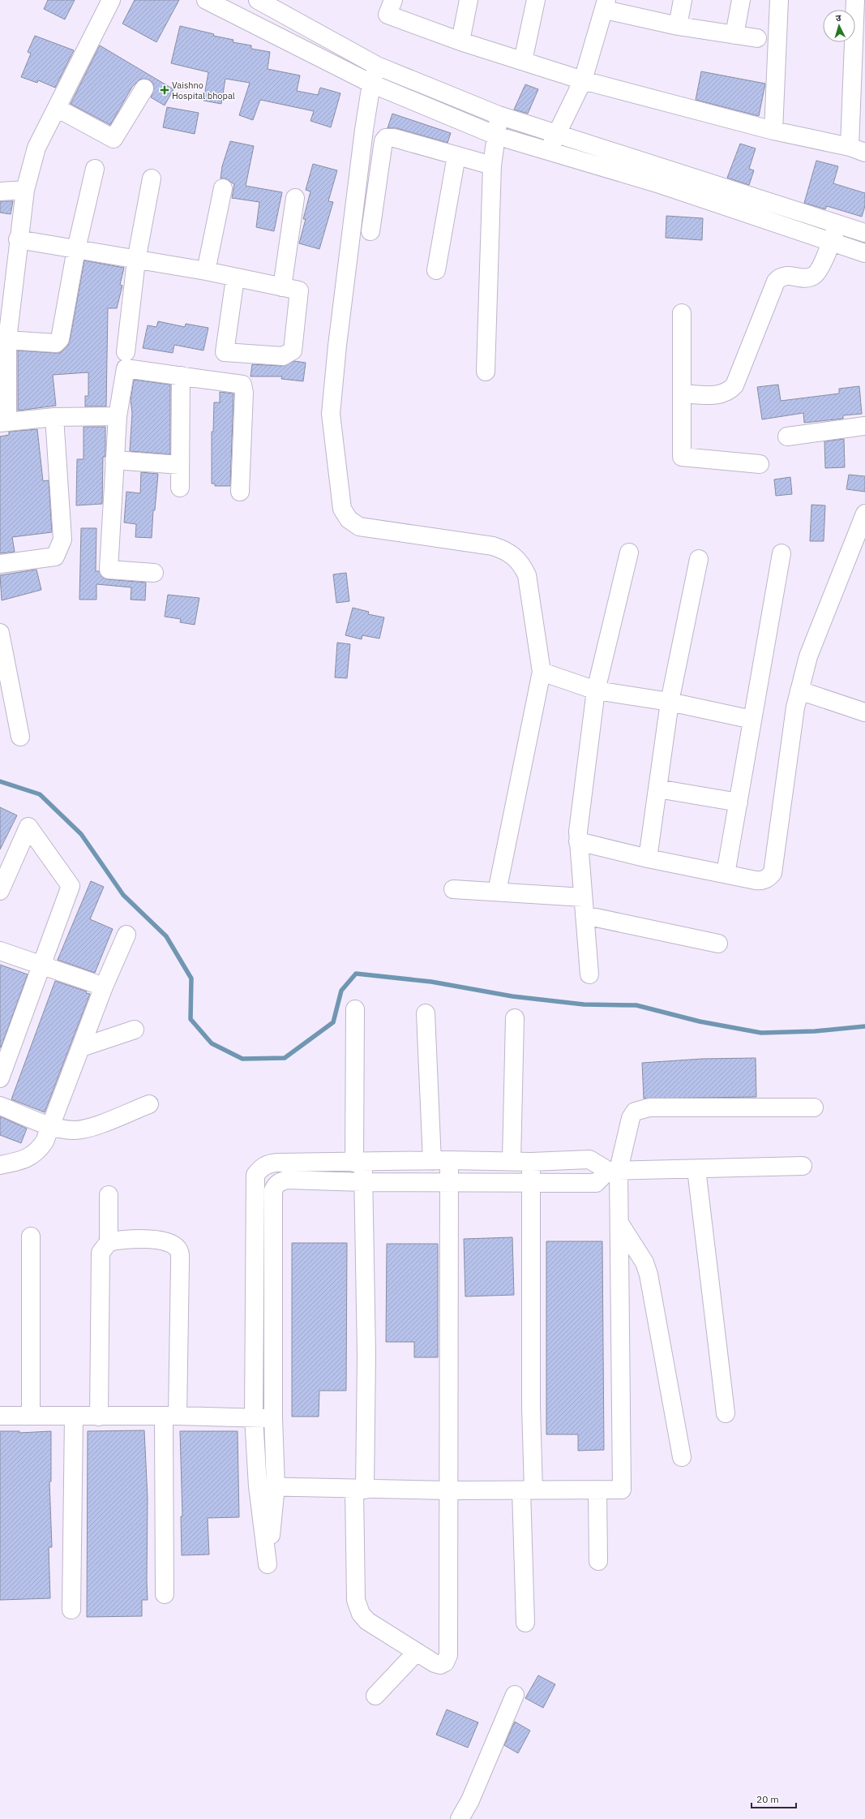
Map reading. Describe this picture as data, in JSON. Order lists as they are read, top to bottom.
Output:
{
  "places": {
    "health": ["Vaishno Hospital bhopal"]
  },
  "scale_bar": "20 m",
  "north": "top"
}
